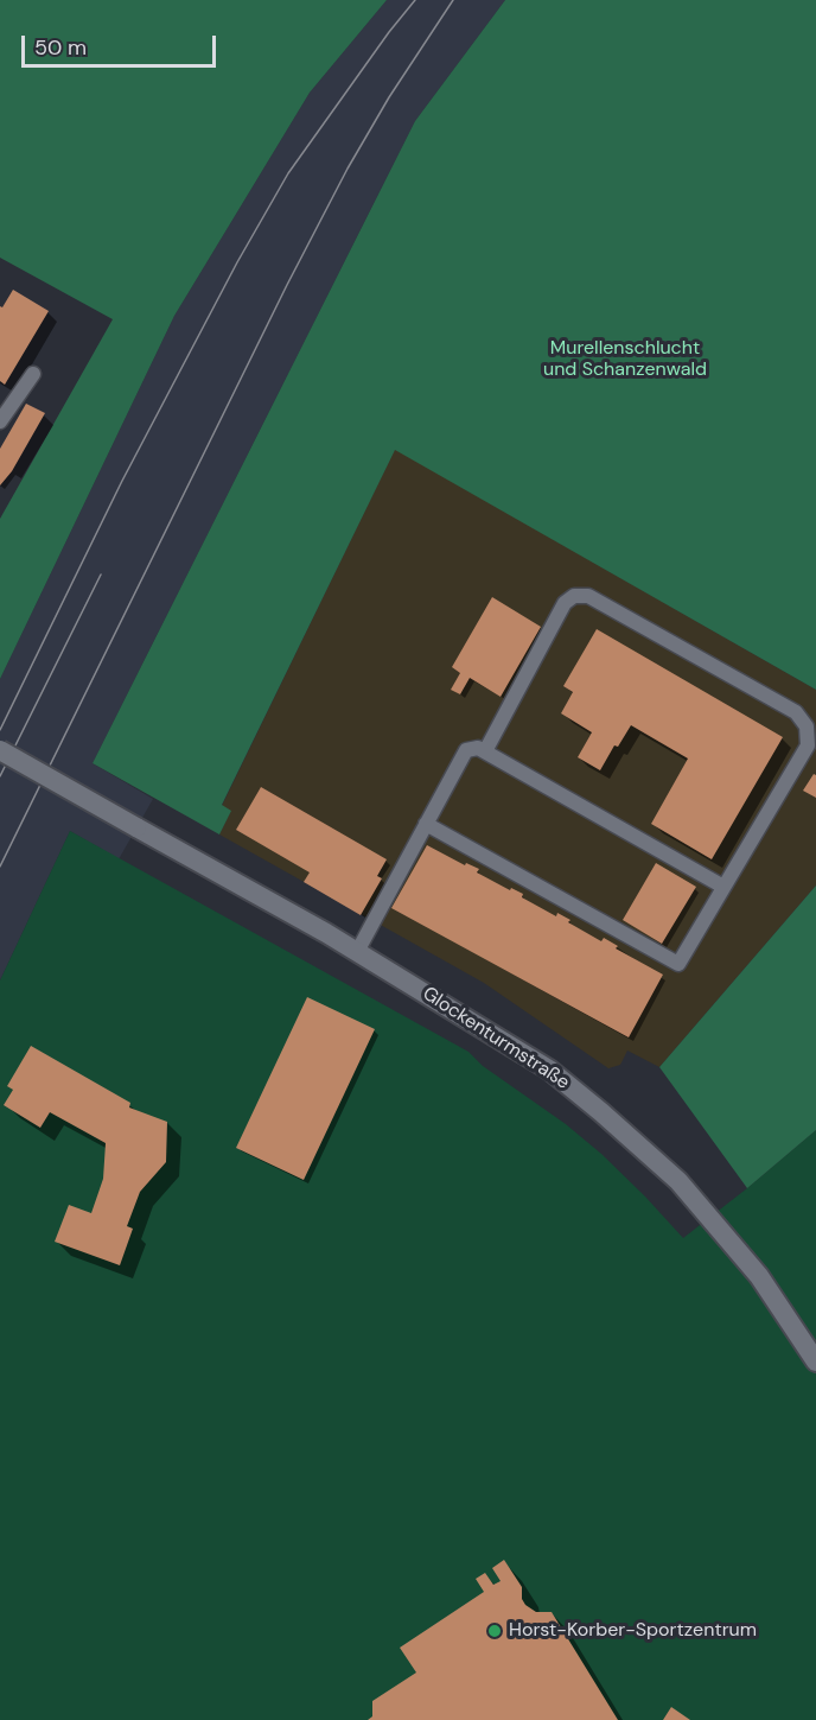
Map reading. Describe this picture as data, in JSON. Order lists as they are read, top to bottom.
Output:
{
  "streets": {
    "street": ["Glockenturmstraße"]
  },
  "parks": ["Murellenschlucht und Schanzenwald"],
  "places": ["Horst-Korber-Sportzentrum"],
  "scale_bar": "50 m"
}
